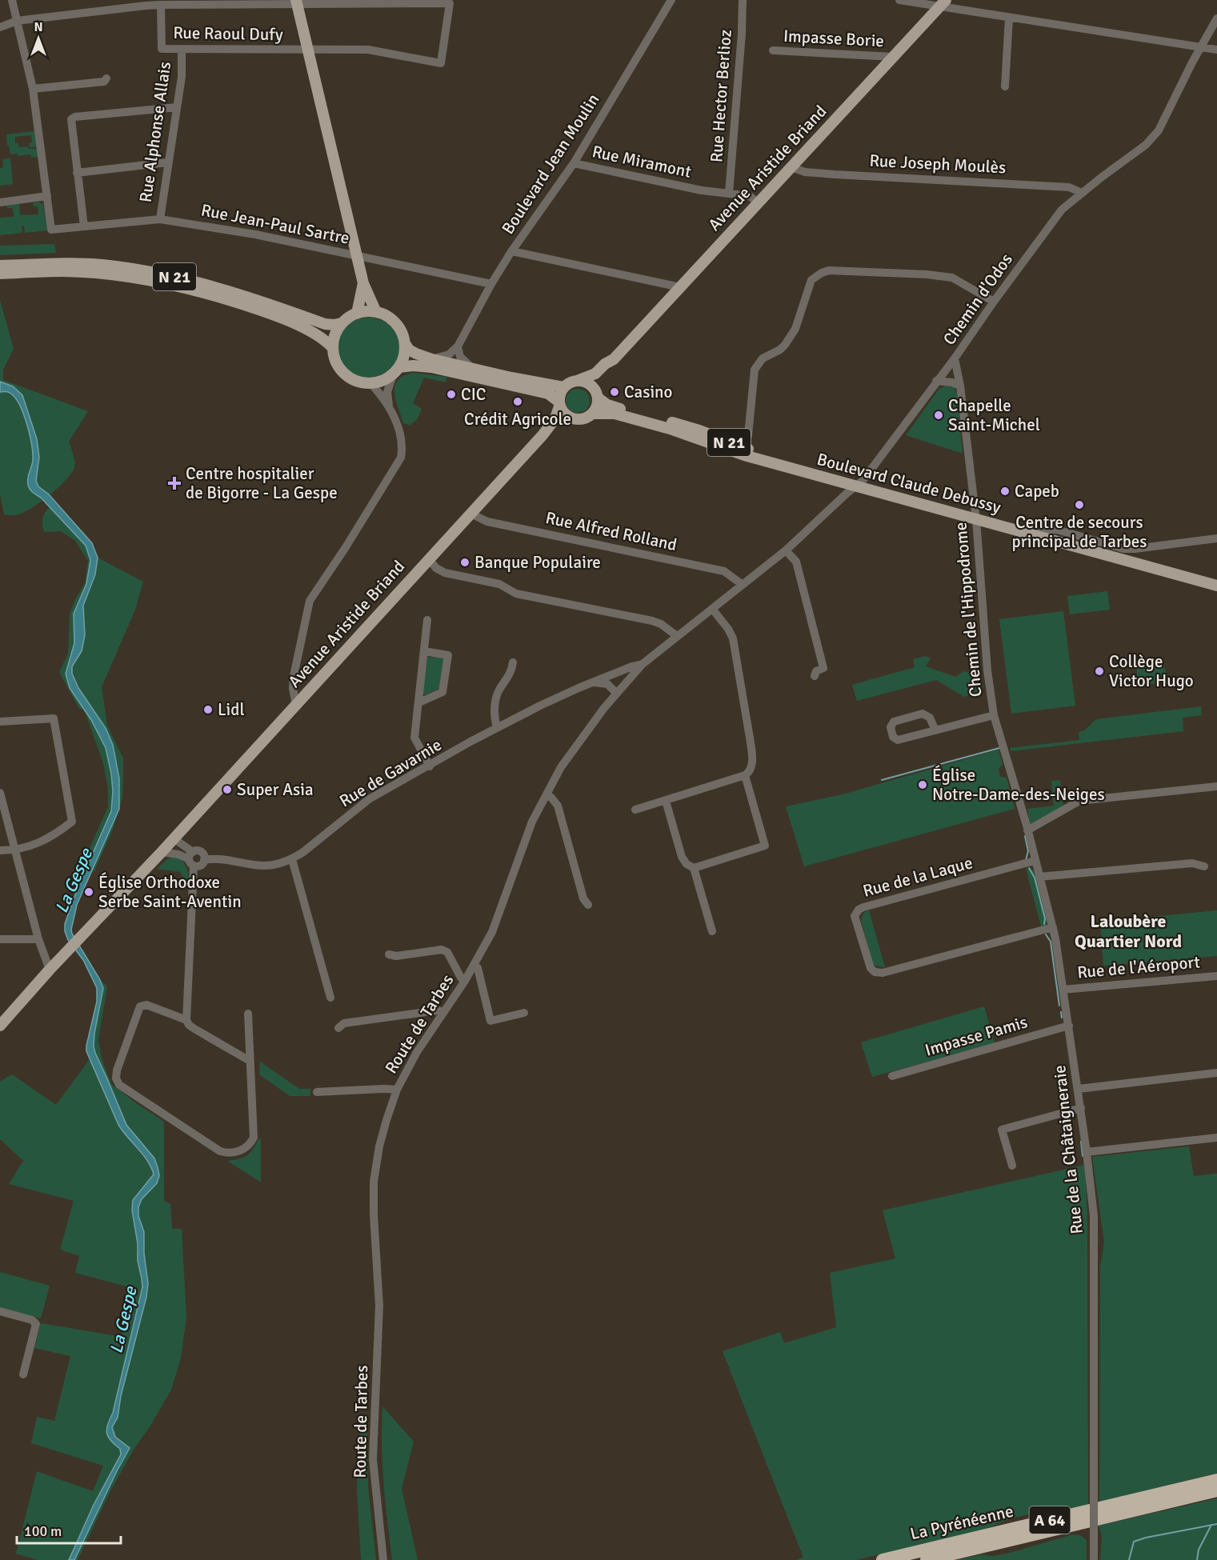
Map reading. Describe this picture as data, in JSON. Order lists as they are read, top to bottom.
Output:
{
  "streets": {
    "highway": ["A 64", "La Pyrénéenne"],
    "main road": ["Avenue Aristide Briand", "N 21", "Boulevard Claude Debussy"],
    "street": [
      "Rue Raoul Dufy",
      "Impasse Borie",
      "Rue Hector Berlioz",
      "Rue Alphonse Allais",
      "Rue Miramont",
      "Boulevard Jean Moulin",
      "Rue Joseph Moulès",
      "Rue Jean-Paul Sartre",
      "Chemin d'Odos",
      "Rue Alfred Rolland",
      "Chemin de l'Hippodrome",
      "Rue de Gavarnie",
      "Rue de la Laque",
      "Rue de l'Aéroport",
      "Route de Tarbes",
      "Impasse Pamis",
      "Rue de la Châtaigneraie"
    ]
  },
  "crossings": [
    ["Rue Raoul Dufy", "Rue Alphonse Allais"],
    ["Impasse Borie", "Avenue Aristide Briand"],
    ["Rue Hector Berlioz", "Rue Miramont"],
    ["Rue Alphonse Allais", "Rue Jean-Paul Sartre"],
    ["Rue Miramont", "Boulevard Jean Moulin"],
    ["Rue Miramont", "Avenue Aristide Briand"],
    ["Boulevard Jean Moulin", "Rue Jean-Paul Sartre"],
    ["Rue Joseph Moulès", "Avenue Aristide Briand"],
    ["Rue Joseph Moulès", "Chemin d'Odos"],
    ["Avenue Aristide Briand", "Boulevard Claude Debussy"],
    ["Avenue Aristide Briand", "Rue Alfred Rolland"],
    ["Chemin d'Odos", "Boulevard Claude Debussy"],
    ["Chemin d'Odos", "Rue Alfred Rolland"],
    ["Chemin d'Odos", "Chemin de l'Hippodrome"],
    ["Chemin d'Odos", "Rue de Gavarnie"],
    ["Chemin d'Odos", "Route de Tarbes"],
    ["Boulevard Claude Debussy", "Chemin de l'Hippodrome"],
    ["Chemin de l'Hippodrome", "Rue de la Châtaigneraie"],
    ["Rue de Gavarnie", "Route de Tarbes"],
    ["Rue de la Laque", "Rue de la Châtaigneraie"],
    ["Rue de l'Aéroport", "Rue de la Châtaigneraie"],
    ["Impasse Pamis", "Rue de la Châtaigneraie"]
  ],
  "districts": ["Laloubère Quartier Nord"],
  "water": ["La Gespe"],
  "places": {
    "other": [
      "Casino",
      "CIC",
      "Crédit Agricole",
      "Chapelle Saint-Michel",
      "Capeb",
      "Centre de secours principal de Tarbes",
      "Banque Populaire",
      "Collège Victor Hugo",
      "Lidl",
      "Église Notre-Dame-des-Neiges",
      "Super Asia",
      "Église Orthodoxe Serbe Saint-Aventin"
    ],
    "health": ["Centre hospitalier de Bigorre - La Gespe"]
  },
  "scale_bar": "100 m",
  "north": "top"
}
